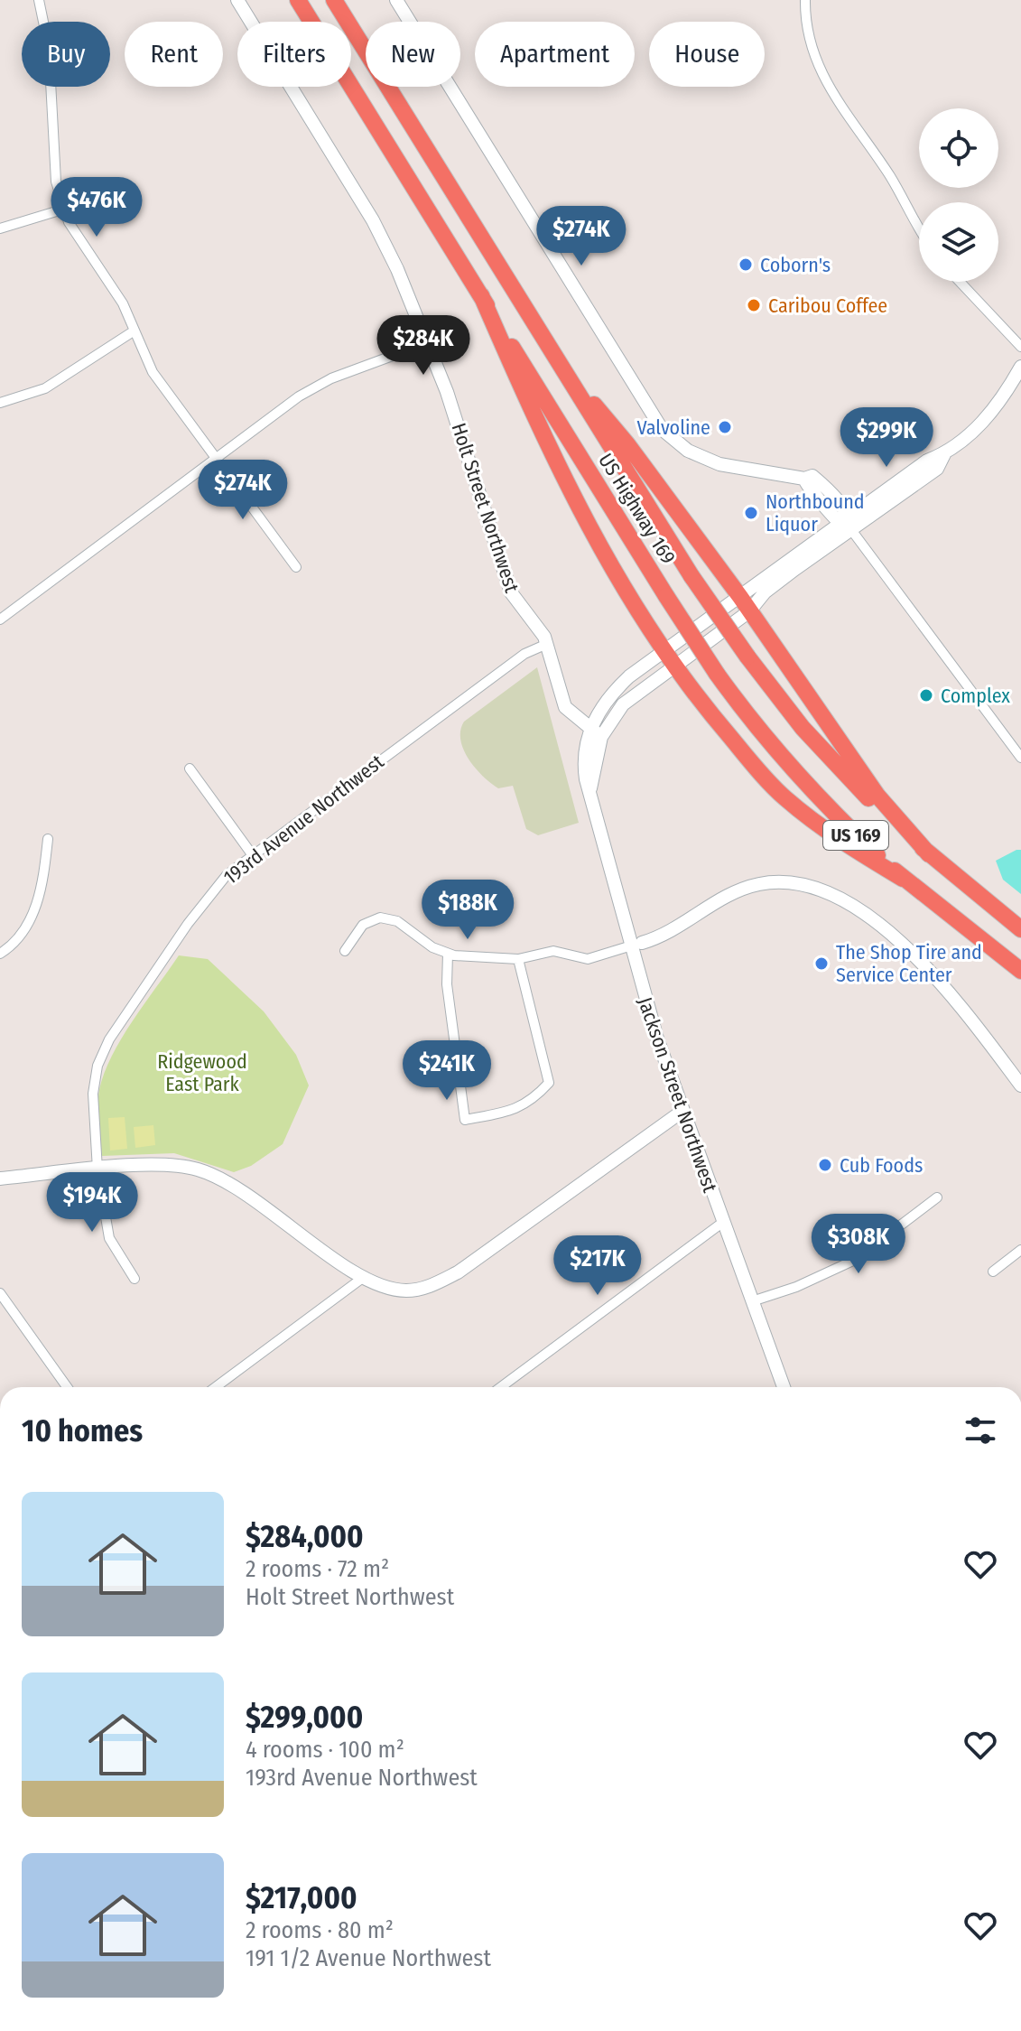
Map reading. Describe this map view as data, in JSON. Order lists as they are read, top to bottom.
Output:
{
  "streets": {
    "highway": ["US Highway 169", "US 169"],
    "street": ["Holt Street Northwest", "193rd Avenue Northwest", "Jackson Street Northwest"]
  },
  "crossings": [
    ["Holt Street Northwest", "193rd Avenue Northwest"],
    ["Holt Street Northwest", "Jackson Street Northwest"]
  ],
  "parks": ["Ridgewood East Park"],
  "places": [
    "Coborn's",
    "Caribou Coffee",
    "Valvoline",
    "Northbound Liquor",
    "Complex",
    "The Shop Tire and Service Center",
    "Cub Foods"
  ],
  "page": {
    "chip": [
      "Buy",
      "Rent",
      "Filters",
      "New",
      "Apartment",
      "House"
    ],
    "price": [
      "$476K",
      "$274K",
      "$284K",
      "$299K",
      "$274K",
      "$188K",
      "$241K",
      "$194K",
      "$308K",
      "$217K"
    ],
    "heading": "10 homes",
    "list": [
      {
        "name": "$284,000",
        "note": "2 rooms · 72 m² · Holt Street Northwest"
      },
      {
        "name": "$299,000",
        "note": "4 rooms · 100 m² · 193rd Avenue Northwest"
      },
      {
        "name": "$217,000",
        "note": "2 rooms · 80 m² · 191 1/2 Avenue Northwest"
      }
    ]
  }
}
